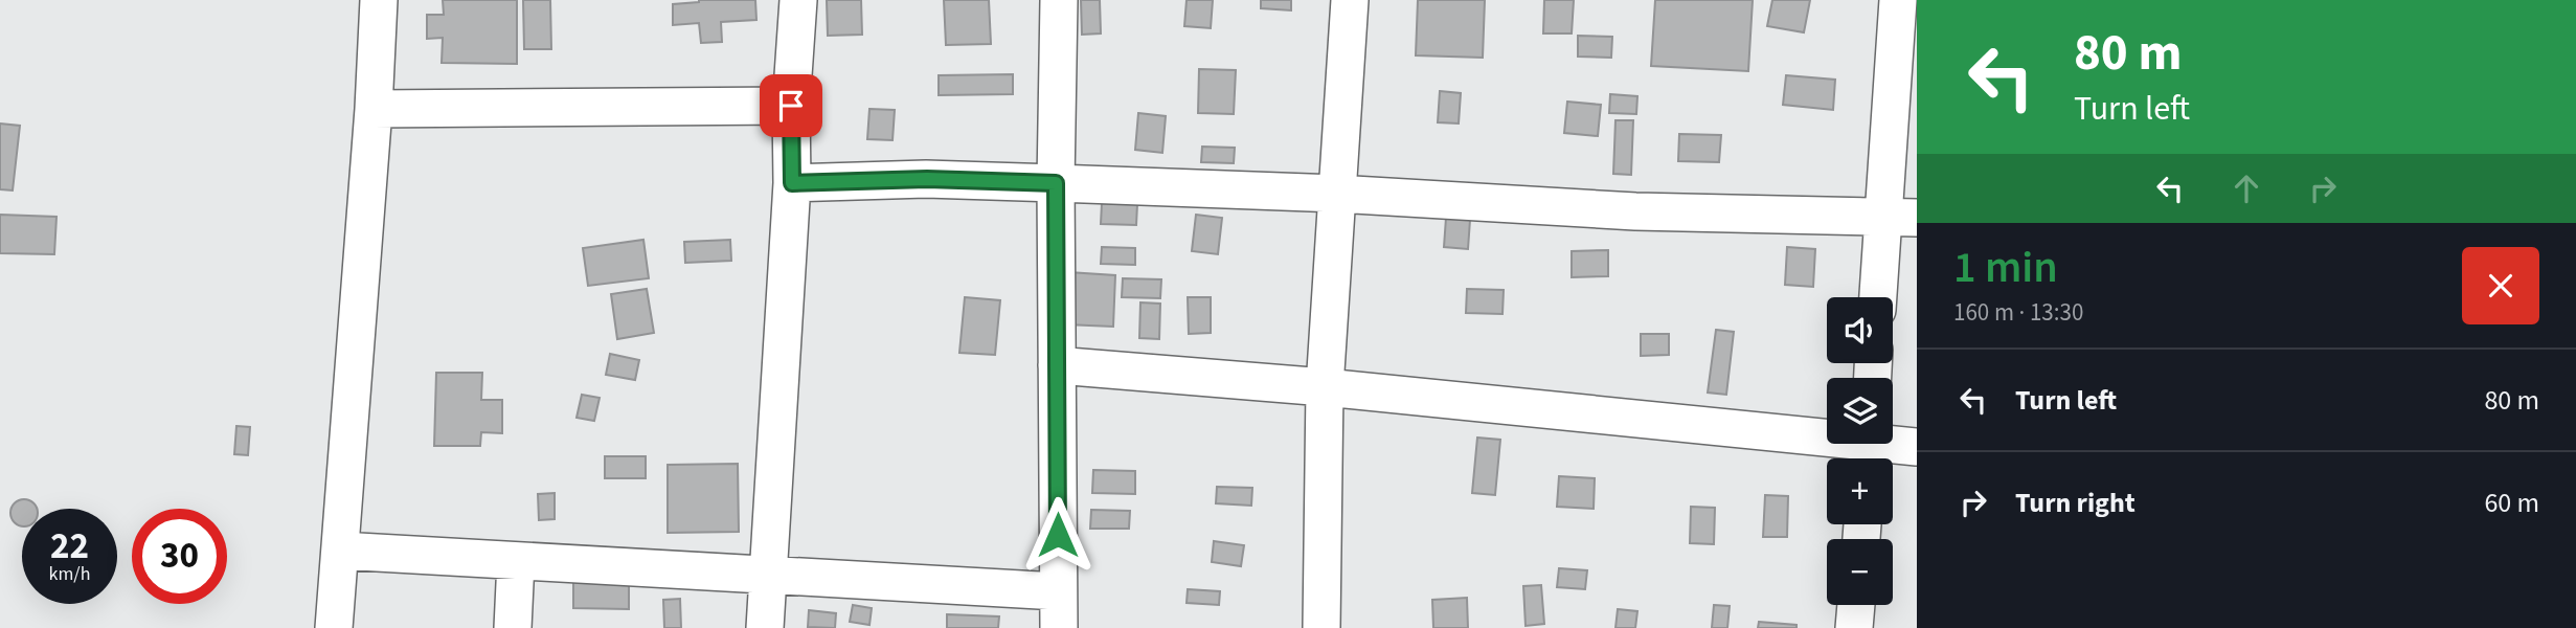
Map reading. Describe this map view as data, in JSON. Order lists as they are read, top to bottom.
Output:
{
  "page": {
    "turn": ["80 m", "Turn left"],
    "heading": ["1 min", "160 m · 13:30"],
    "map_buttons": ["+", "−"],
    "list": [
      {
        "name": "Turn left",
        "value": "80 m"
      },
      {
        "name": "Turn right",
        "value": "60 m"
      }
    ],
    "speed": "22 km/h",
    "limit": "30"
  }
}
